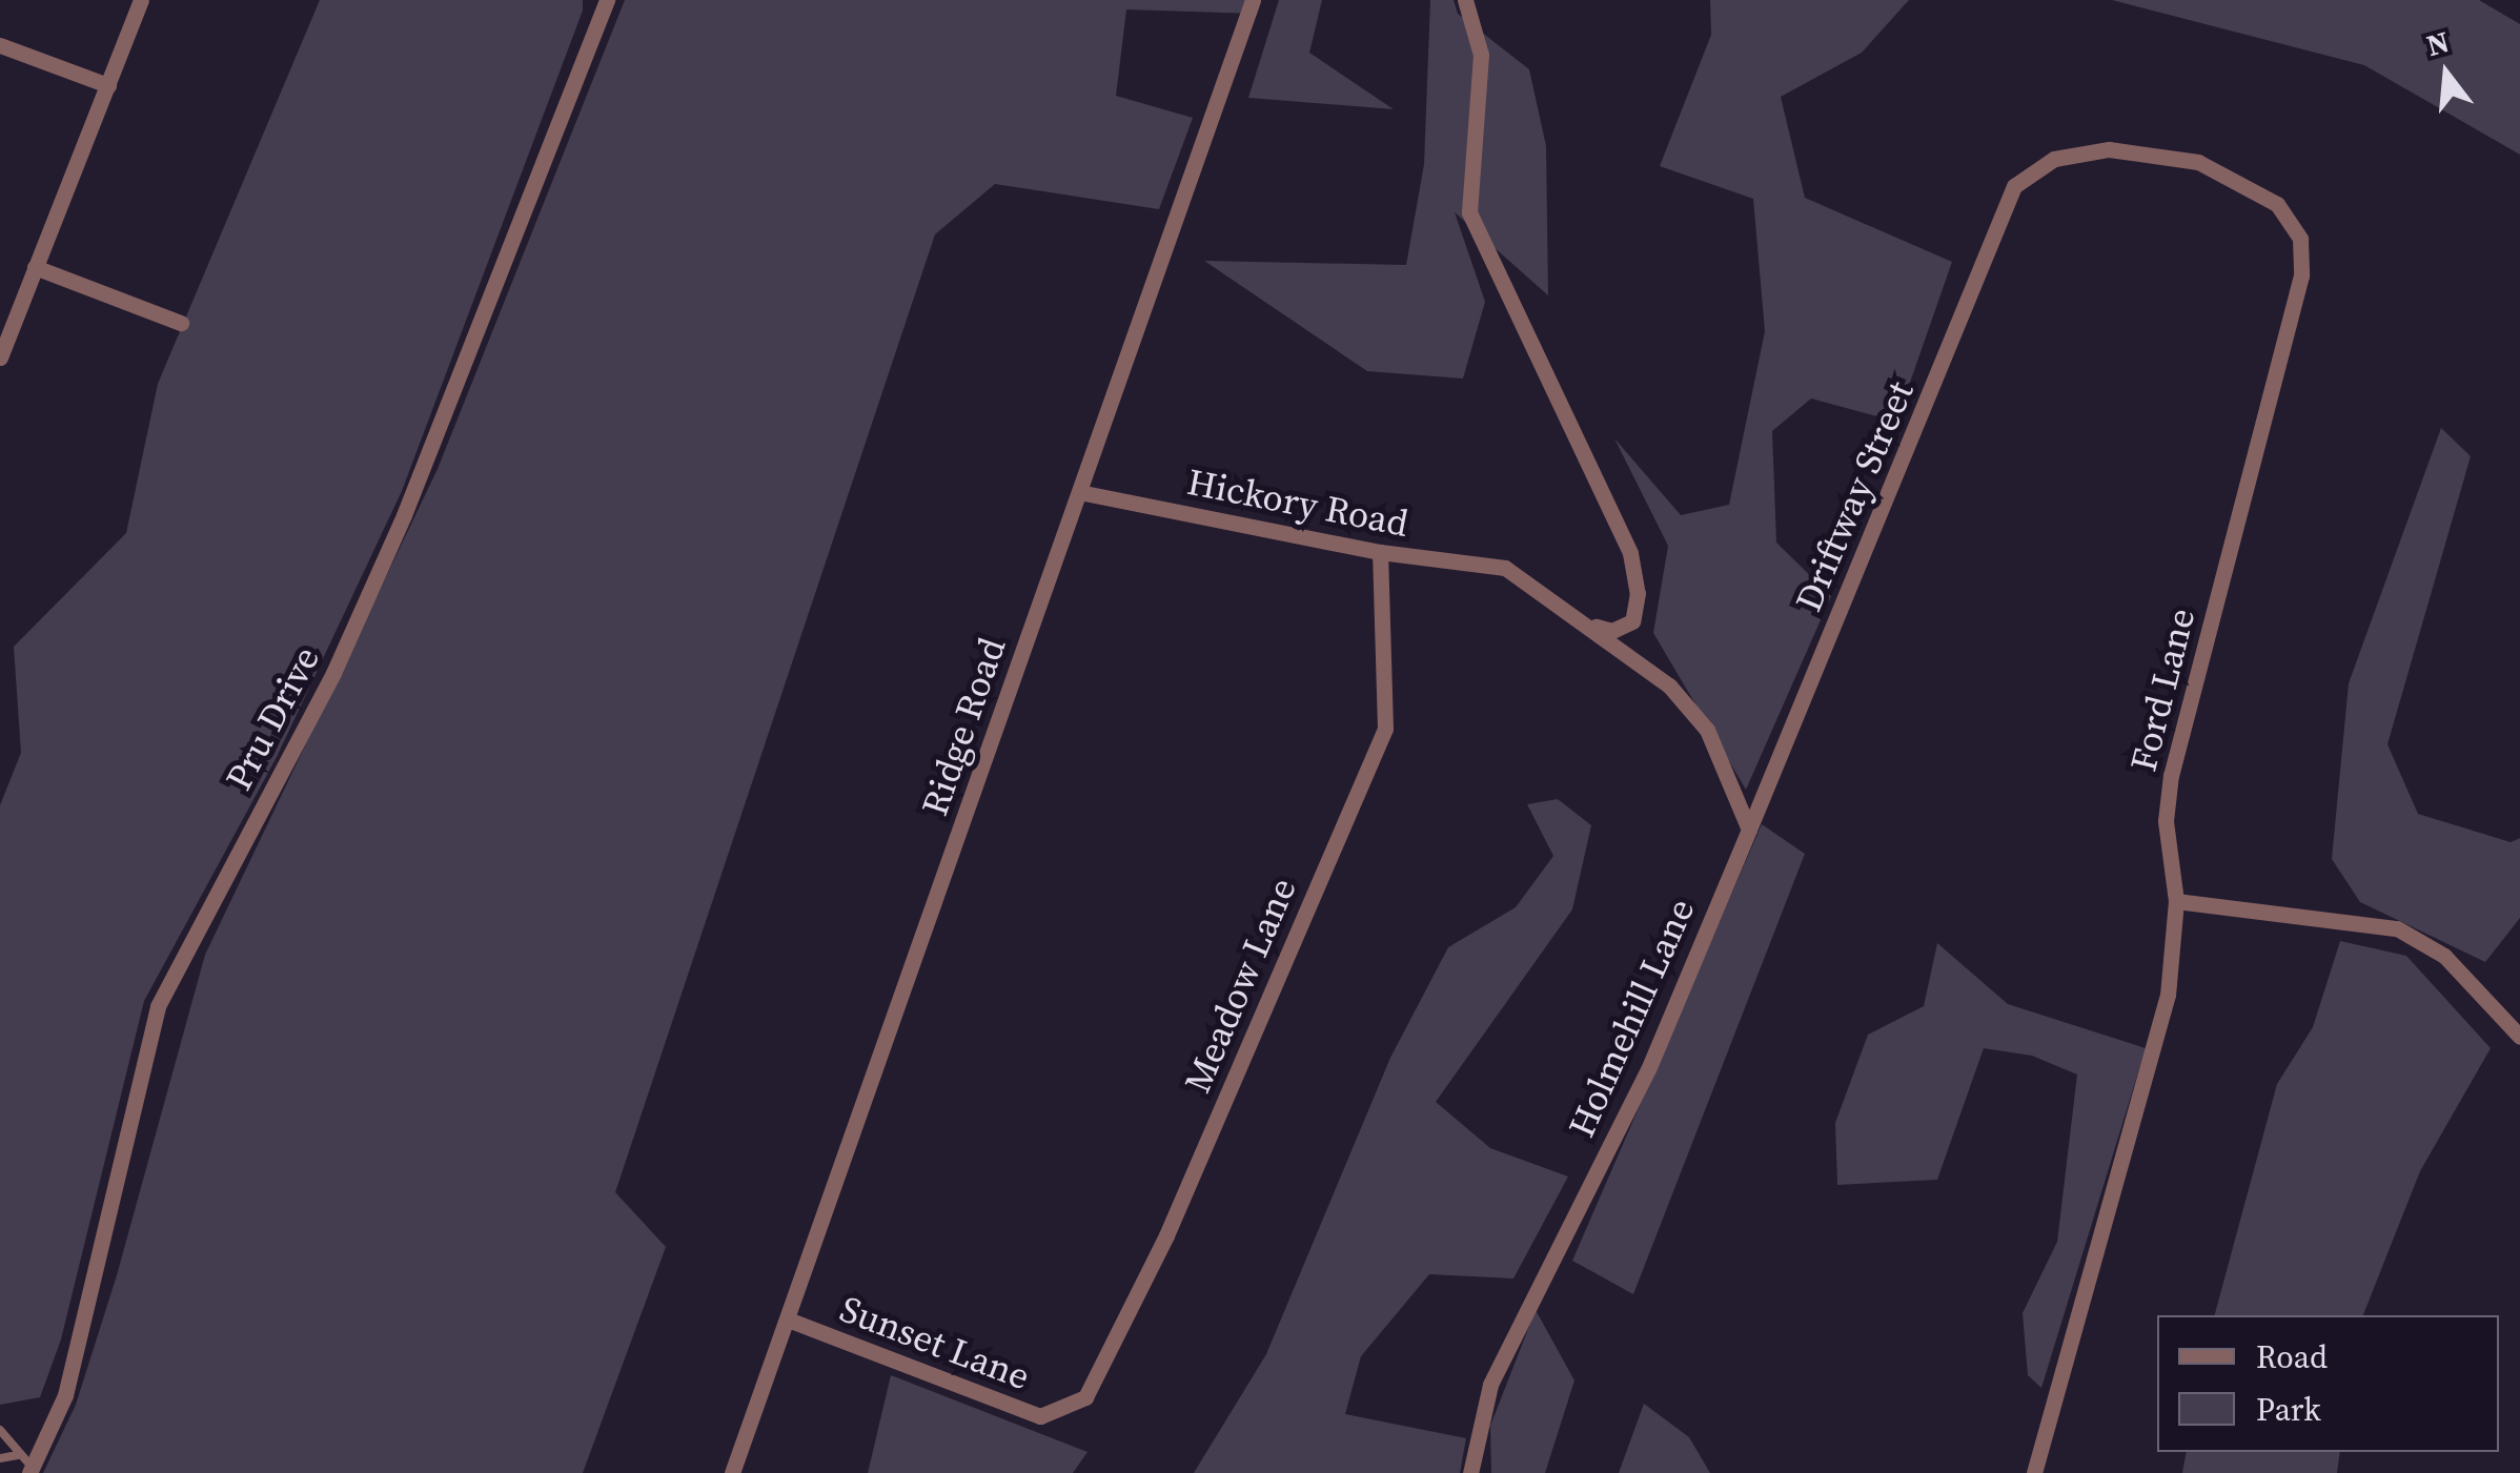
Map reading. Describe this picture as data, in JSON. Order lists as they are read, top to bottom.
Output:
{
  "streets": {
    "street": [
      "Driftway Street",
      "Hickory Road",
      "Ford Lane",
      "Pru Drive",
      "Ridge Road",
      "Meadow Lane",
      "Holmehill Lane",
      "Sunset Lane"
    ]
  },
  "crossings": [
    ["Driftway Street", "Ford Lane"],
    ["Driftway Street", "Holmehill Lane"],
    ["Hickory Road", "Ridge Road"],
    ["Hickory Road", "Meadow Lane"],
    ["Ridge Road", "Sunset Lane"],
    ["Meadow Lane", "Sunset Lane"]
  ],
  "legend": ["Road", "Park"],
  "north": "top"
}
